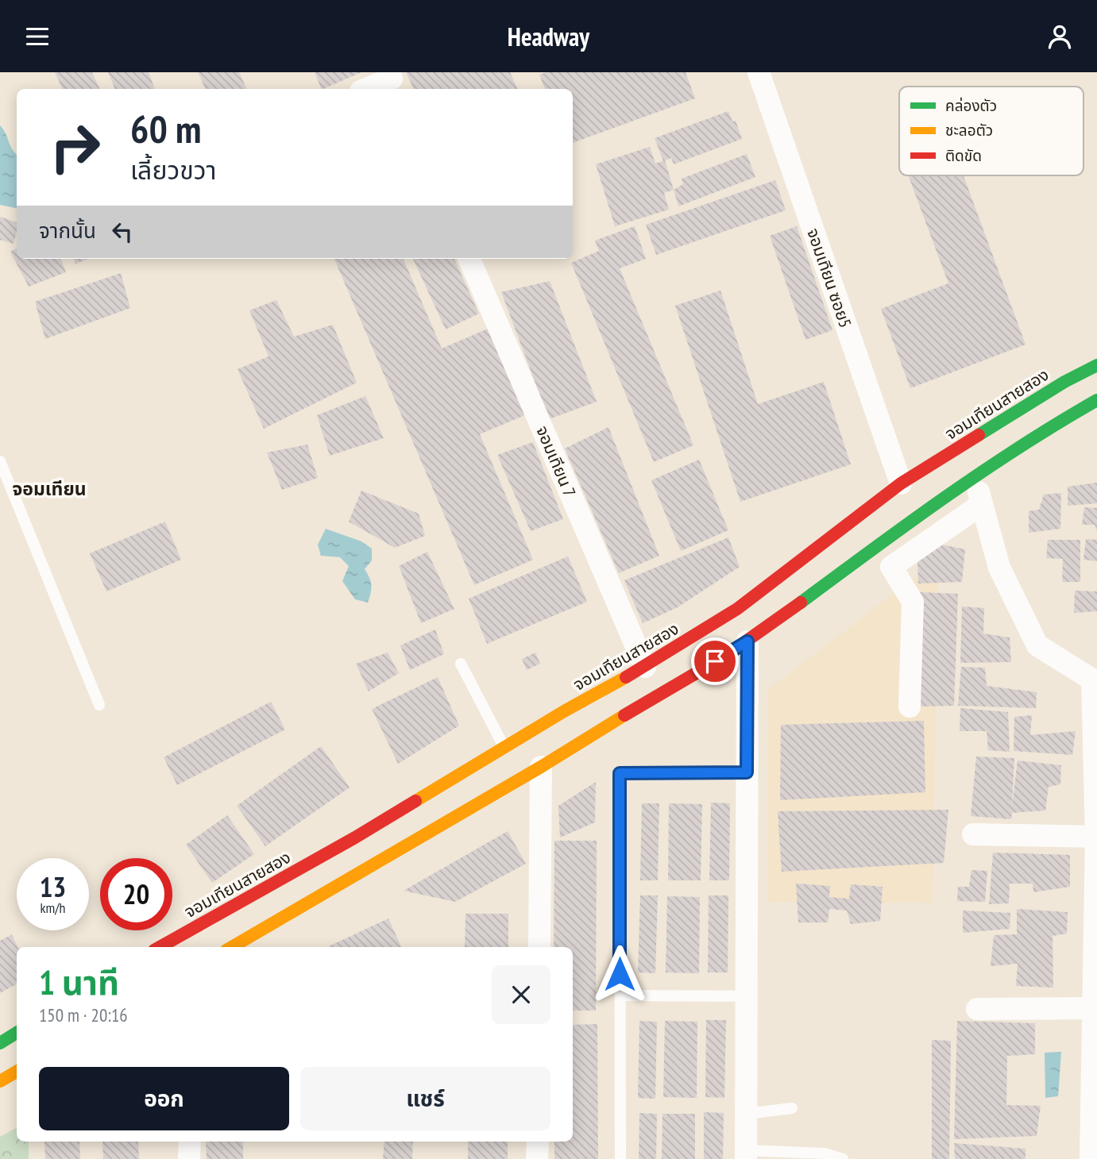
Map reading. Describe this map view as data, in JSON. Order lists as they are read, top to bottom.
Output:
{
  "streets": {
    "main road": ["จอมเทียนสายสอง"],
    "street": ["จอมเทียน ซอย5", "จอมเทียน 7"]
  },
  "crossings": [
    ["จอมเทียน ซอย5", "จอมเทียนสายสอง"],
    ["จอมเทียนสายสอง", "จอมเทียน 7"]
  ],
  "districts": ["จอมเทียน"],
  "legend": ["คล่องตัว", "ชะลอตัว", "ติดขัด"],
  "page": {
    "header": "Headway",
    "turn": ["60 m", "เลี้ยวขวา"],
    "then": "จากนั้น",
    "speed": "13 km/h",
    "limit": "20",
    "heading": ["1 นาที", "150 m · 20:16"],
    "buttons": ["ออก", "แชร์"]
  }
}
